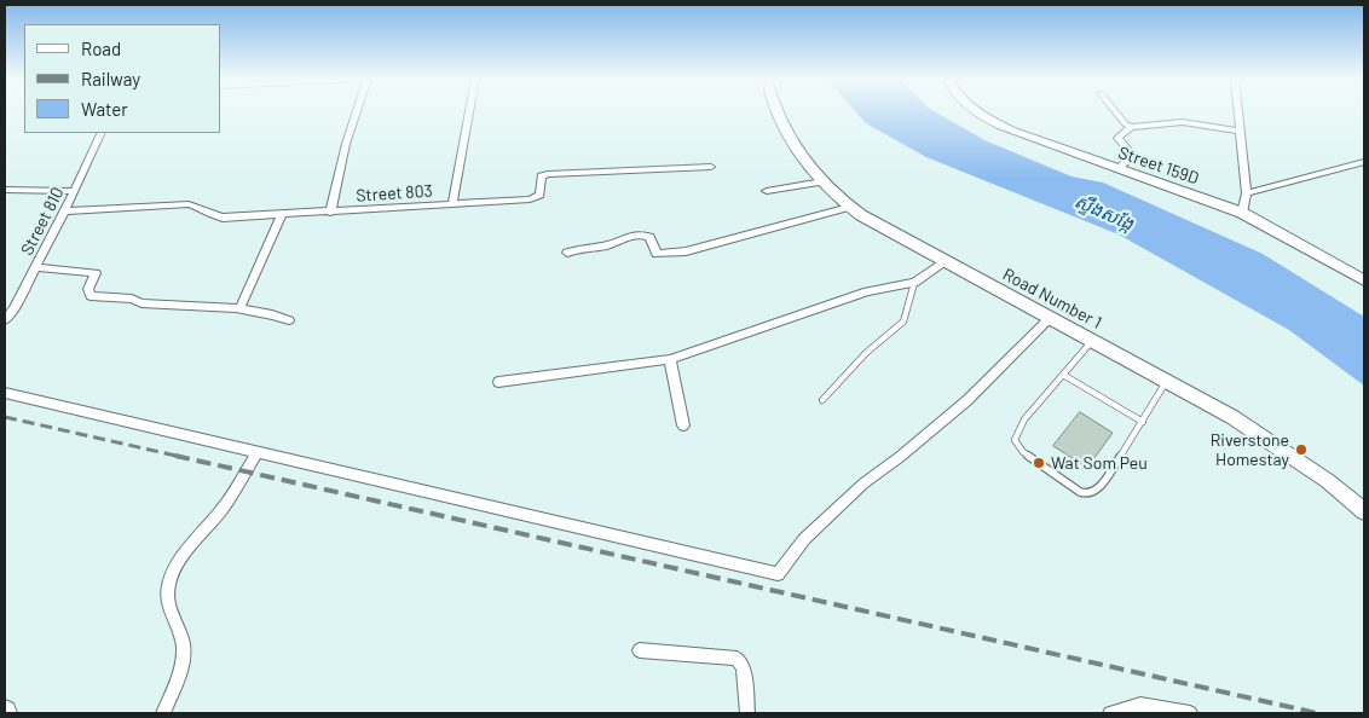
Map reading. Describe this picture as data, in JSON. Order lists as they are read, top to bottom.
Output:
{
  "streets": {
    "street": [
      "Street 159D",
      "Street 803",
      "Street 810",
      "Road Number 1"
    ]
  },
  "crossings": [
    ["Street 803", "Street 810"]
  ],
  "water": ["ស្ទឹងសង្កែ"],
  "places": ["Riverstone Homestay", "Wat Som Peu"],
  "legend": ["Road", "Railway", "Water"]
}
